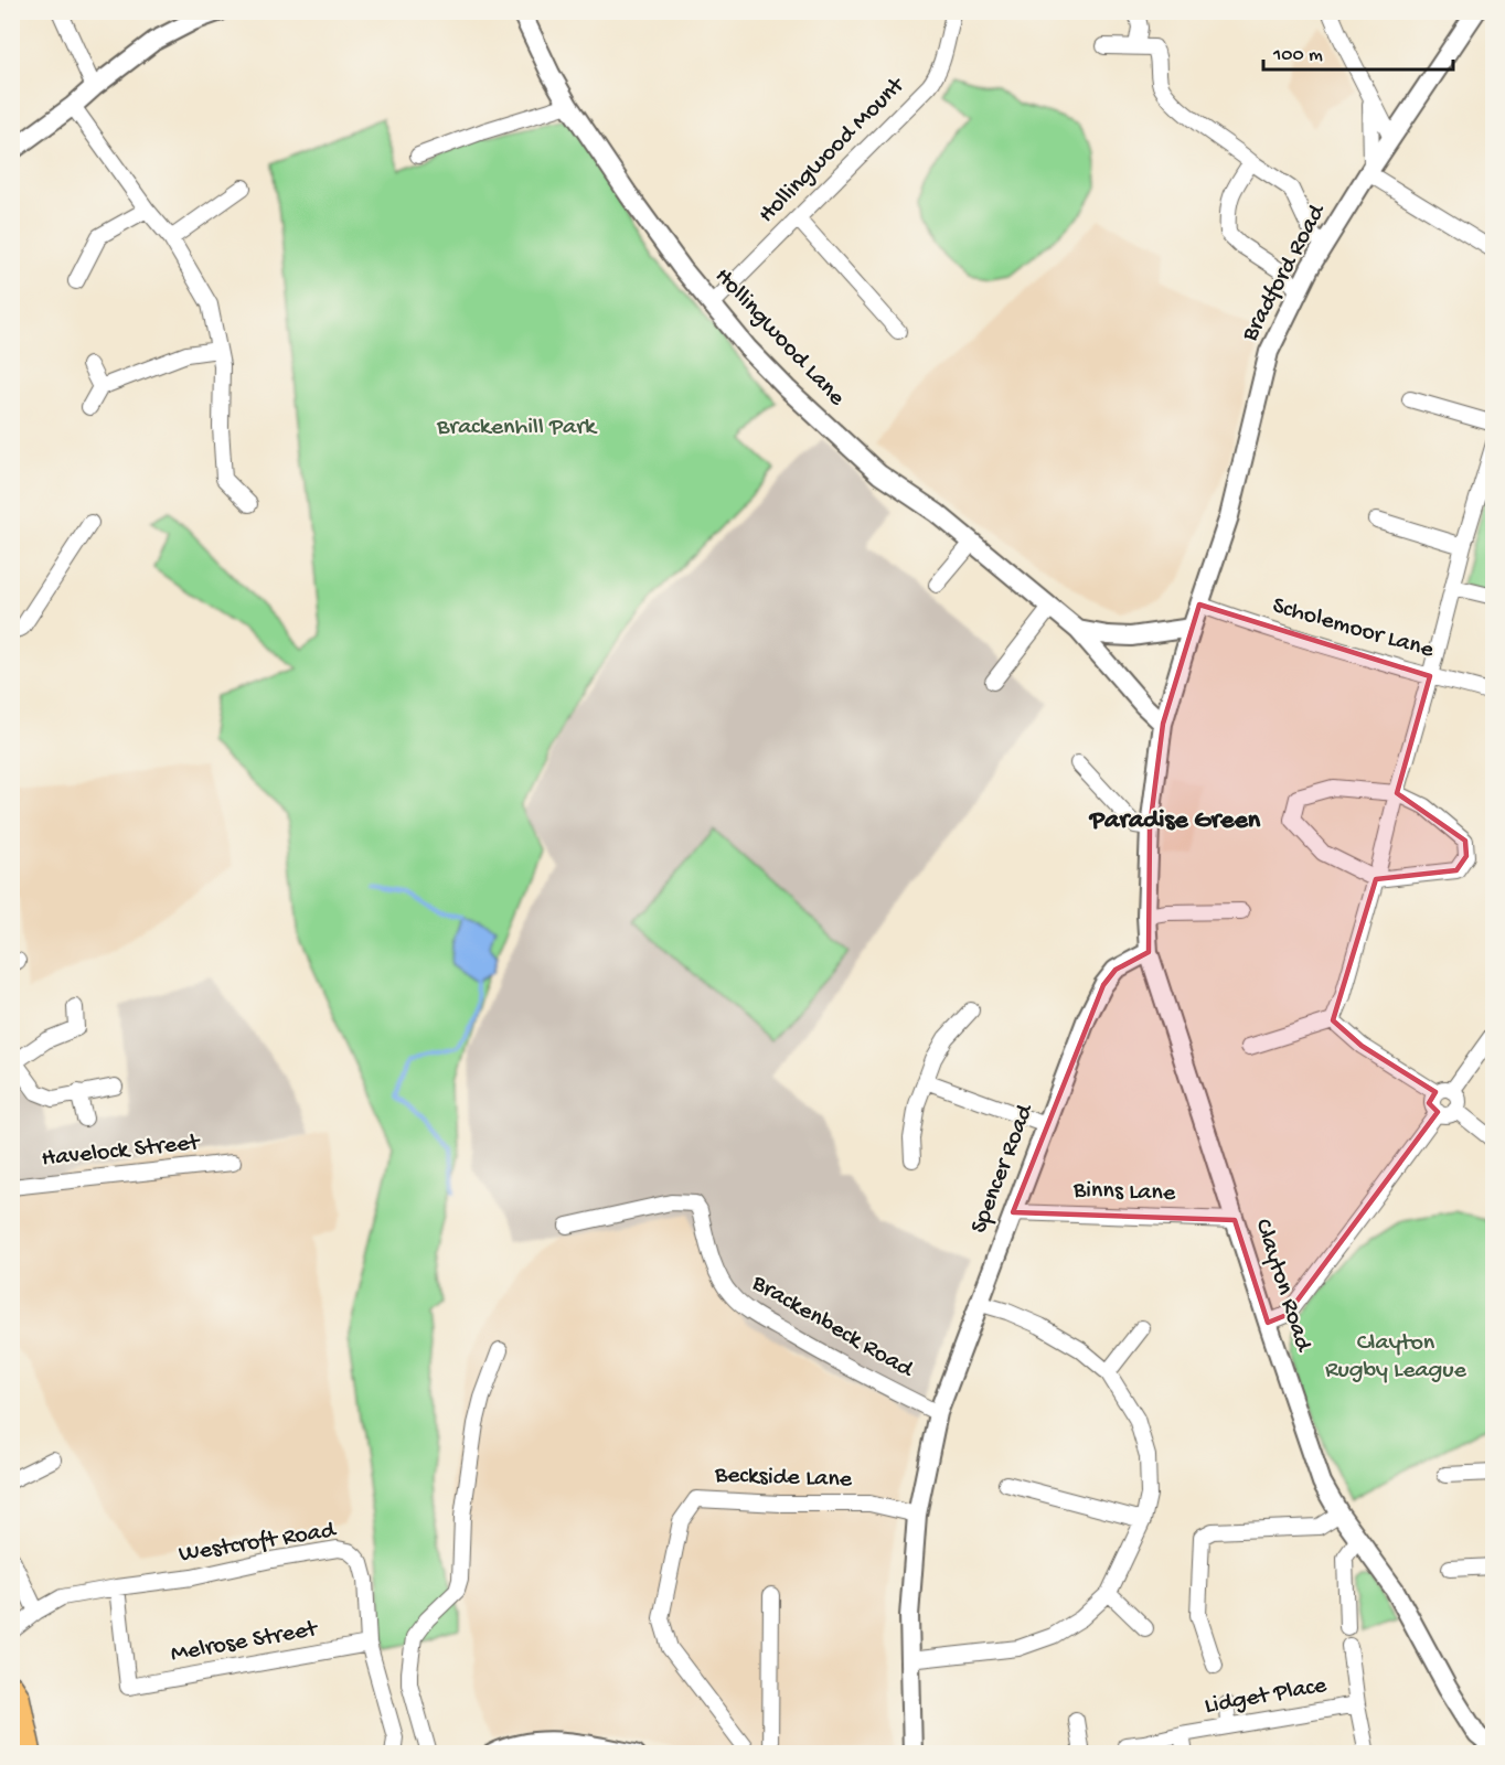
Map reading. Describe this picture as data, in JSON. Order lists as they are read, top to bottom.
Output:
{
  "streets": {
    "street": [
      "Hollingwood Mount",
      "Bradford Road",
      "Hollingwood Lane",
      "Scholemoor Lane",
      "Havelock Street",
      "Spencer Road",
      "Binns Lane",
      "Clayton Road",
      "Brackenbeck Road",
      "Beckside Lane",
      "Westcroft Road",
      "Melrose Street",
      "Lidget Place"
    ]
  },
  "crossings": [
    ["Hollingwood Mount", "Hollingwood Lane"],
    ["Bradford Road", "Hollingwood Lane"],
    ["Bradford Road", "Scholemoor Lane"],
    ["Spencer Road", "Binns Lane"],
    ["Spencer Road", "Clayton Road"],
    ["Spencer Road", "Brackenbeck Road"],
    ["Spencer Road", "Beckside Lane"],
    ["Binns Lane", "Clayton Road"],
    ["Westcroft Road", "Melrose Street"]
  ],
  "districts": ["Paradise Green"],
  "parks": ["Brackenhill Park", "Clayton Rugby League"],
  "scale_bar": "100 m"
}
